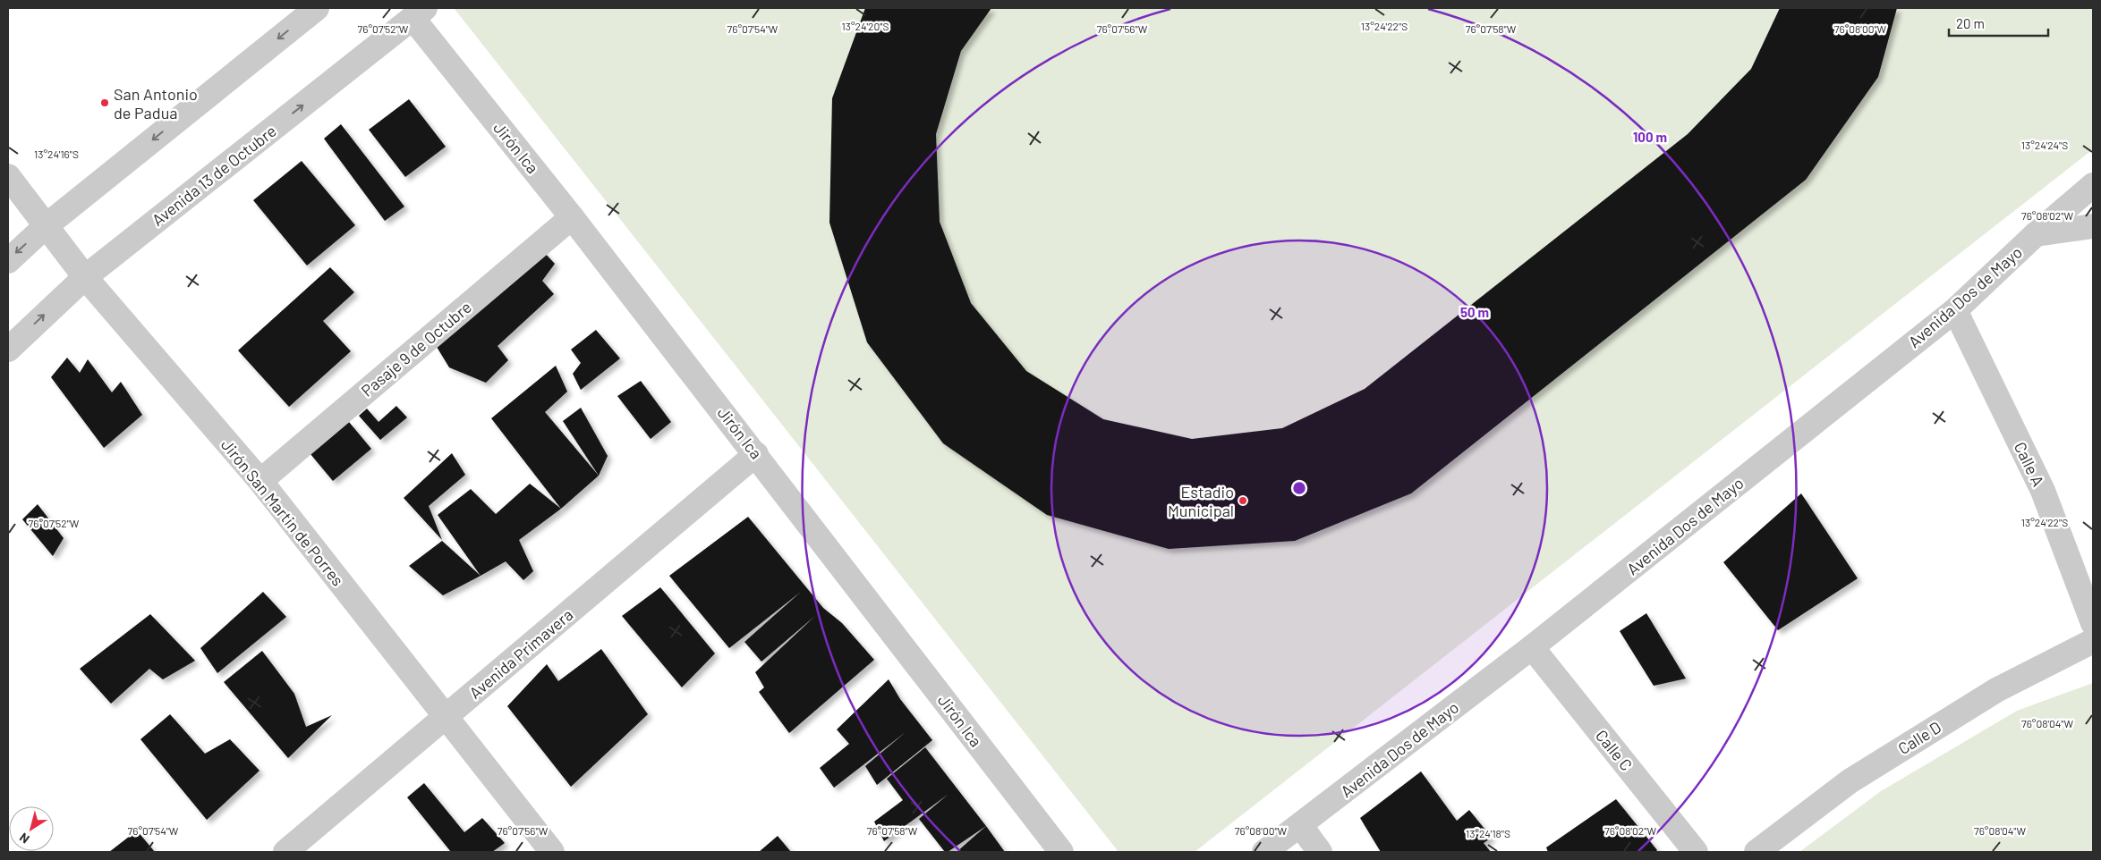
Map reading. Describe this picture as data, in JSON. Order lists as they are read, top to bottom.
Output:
{
  "streets": {
    "street": [
      "Jirón Ica",
      "Avenida 13 de Octubre",
      "Avenida Dos de Mayo",
      "Pasaje 9 de Octubre",
      "Calle A",
      "Jirón San Martin de Porres",
      "Avenida Primavera",
      "Calle D",
      "Calle C"
    ]
  },
  "crossings": [
    ["Jirón Ica", "Avenida 13 de Octubre"],
    ["Jirón Ica", "Pasaje 9 de Octubre"],
    ["Jirón Ica", "Avenida Primavera"],
    ["Avenida 13 de Octubre", "Jirón San Martin de Porres"],
    ["Avenida Dos de Mayo", "Calle A"],
    ["Avenida Dos de Mayo", "Calle C"],
    ["Pasaje 9 de Octubre", "Jirón San Martin de Porres"],
    ["Jirón San Martin de Porres", "Avenida Primavera"]
  ],
  "places": ["San Antonio de Padua", "Estadio Municipal"],
  "scale_bar": "20 m",
  "north": "bottom left",
  "coordinates": [
    "13°24'20\"S",
    "13°24'22\"S",
    "76°07'52\"W",
    "76°07'54\"W",
    "76°07'56\"W",
    "76°07'58\"W",
    "76°08'00\"W",
    "13°24'24\"S",
    "13°24'16\"S",
    "76°08'02\"W",
    "76°08'04\"W",
    "13°24'18\"S"
  ],
  "rings": ["100 m", "50 m"]
}
